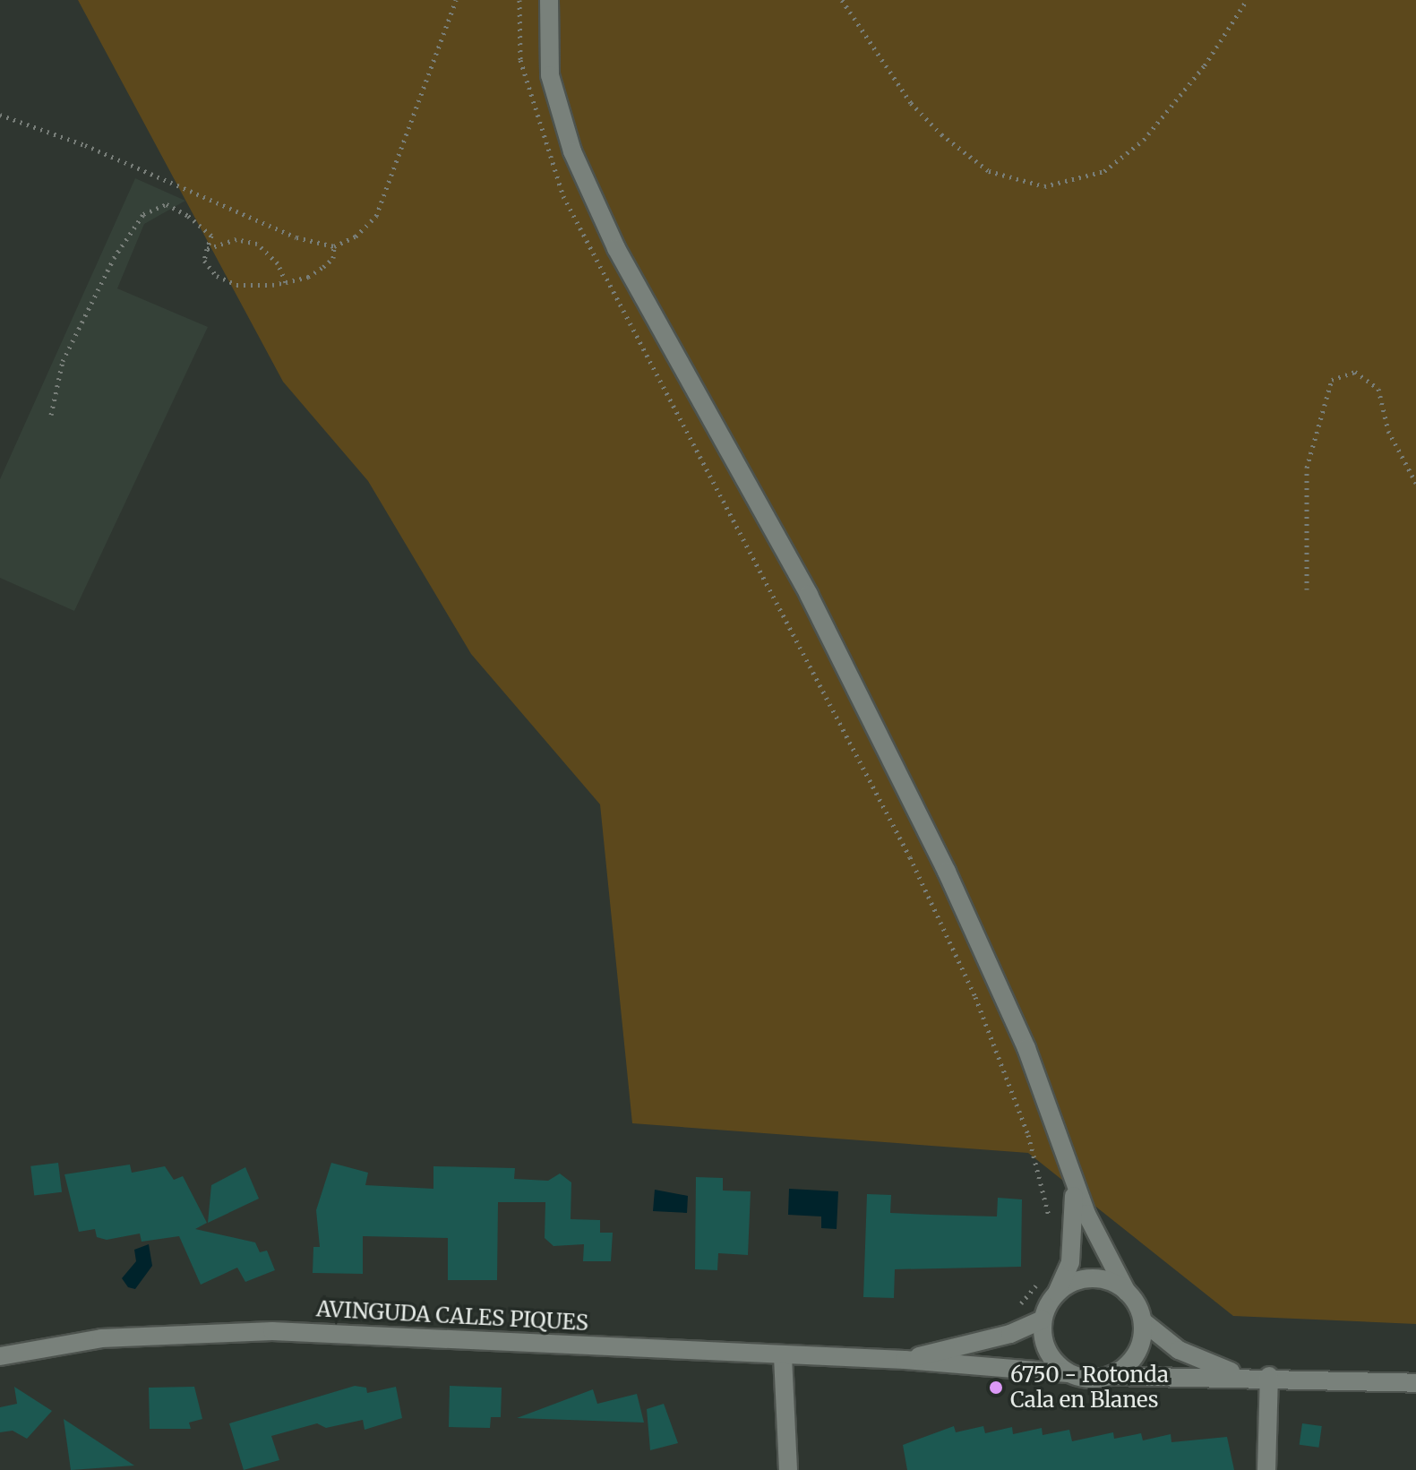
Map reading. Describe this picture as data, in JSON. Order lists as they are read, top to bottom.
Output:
{
  "streets": {
    "street": ["AVINGUDA CALES PIQUES"]
  },
  "places": ["6750 - Rotonda Cala en Blanes"]
}
